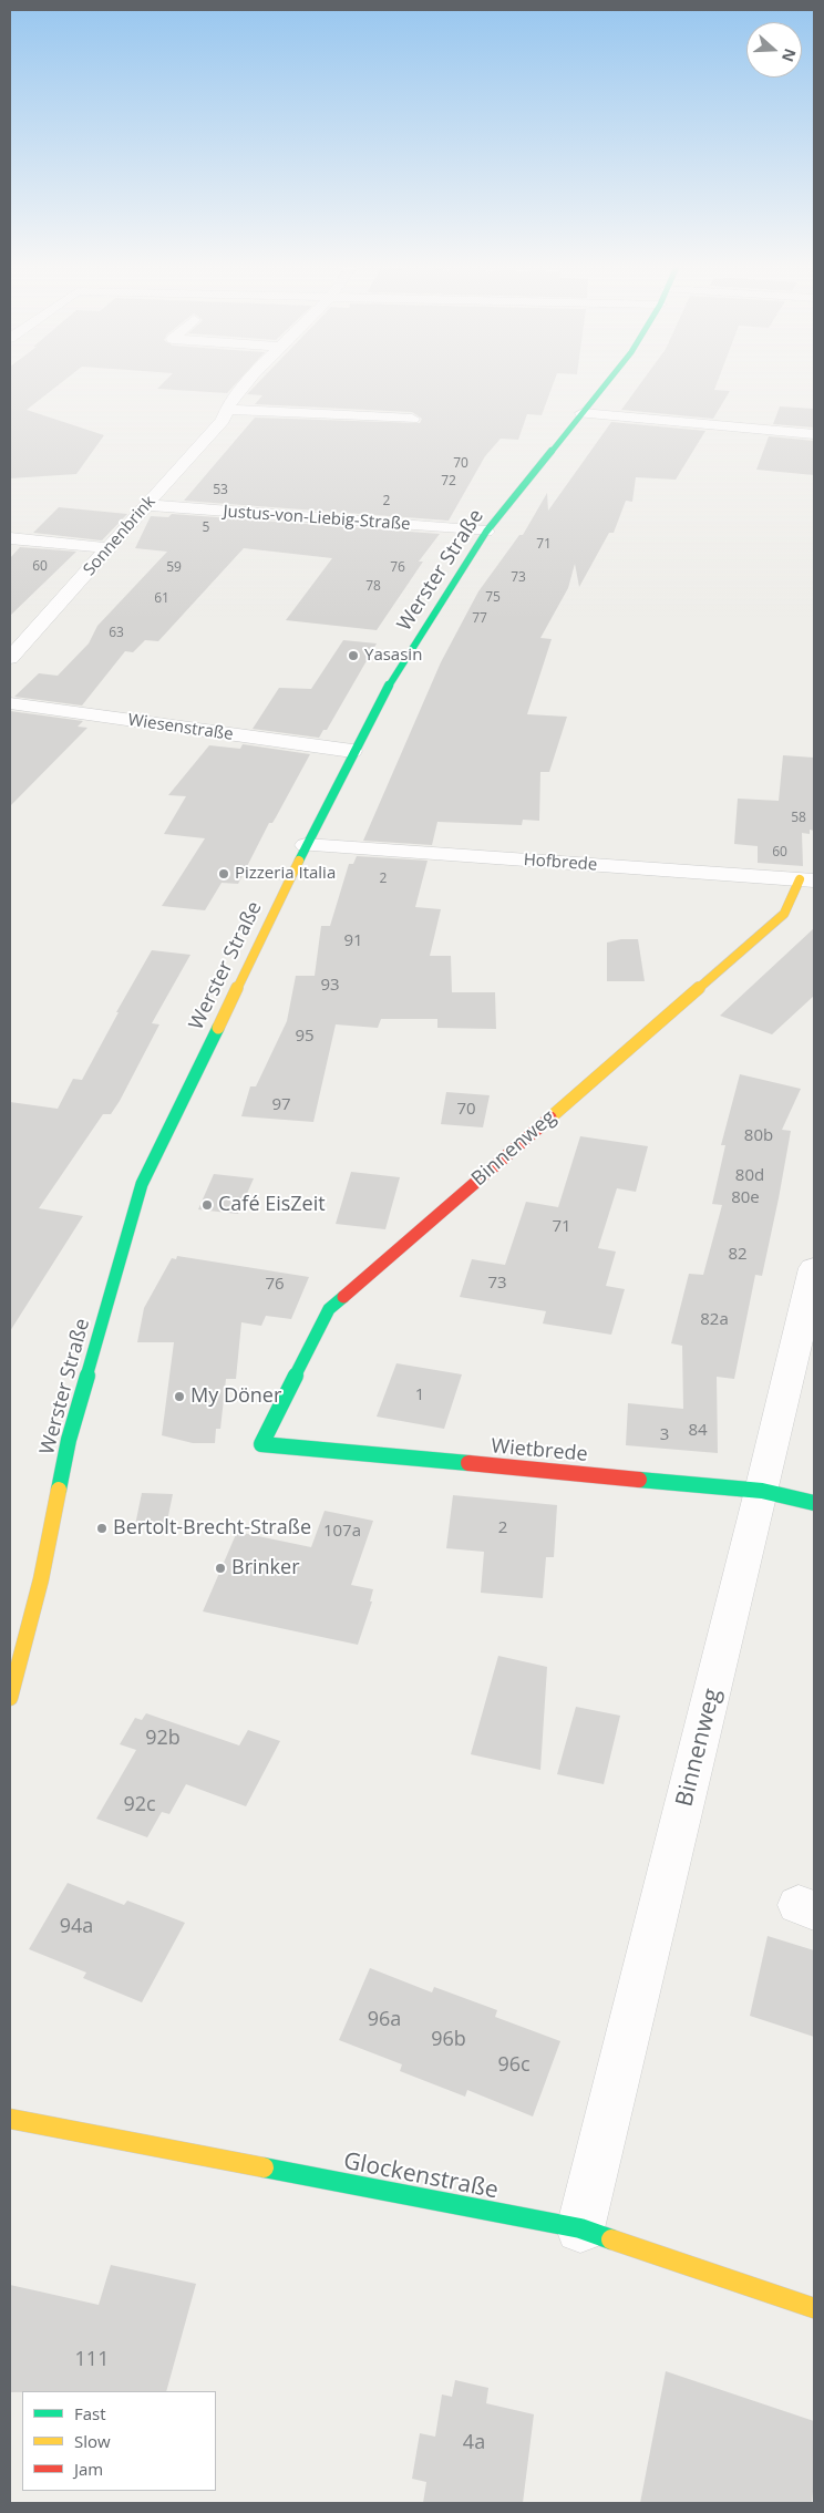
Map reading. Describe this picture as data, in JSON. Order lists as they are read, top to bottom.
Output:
{
  "streets": {
    "main road": [
      "Werster Straße",
      "Binnenweg",
      "Wietbrede",
      "Glockenstraße"
    ],
    "street": [
      "Justus-von-Liebig-Straße",
      "Sonnenbrink",
      "Wiesenstraße",
      "Hofbrede"
    ]
  },
  "crossings": [
    ["Justus-von-Liebig-Straße", "Sonnenbrink"],
    ["Justus-von-Liebig-Straße", "Werster Straße"],
    ["Werster Straße", "Wiesenstraße"],
    ["Werster Straße", "Hofbrede"],
    ["Hofbrede", "Binnenweg"],
    ["Binnenweg", "Wietbrede"],
    ["Binnenweg", "Glockenstraße"]
  ],
  "places": [
    "Yasasin",
    "Pizzeria Italia",
    "Café EisZeit",
    "My Döner",
    "Bertolt-Brecht-Straße",
    "Brinker"
  ],
  "house_numbers": [
    "70",
    "72",
    "53",
    "2",
    "5",
    "71",
    "60",
    "59",
    "76",
    "73",
    "78",
    "75",
    "61",
    "77",
    "63",
    "58",
    "60",
    "2",
    "91",
    "93",
    "95",
    "97",
    "70",
    "80b",
    "80d",
    "80e",
    "71",
    "82",
    "73",
    "76",
    "82a",
    "1",
    "84",
    "3",
    "2",
    "107a",
    "92b",
    "92c",
    "94a",
    "96a",
    "96b",
    "96c",
    "111",
    "4a"
  ],
  "legend": ["Fast", "Slow", "Jam"],
  "north": "right"
}
